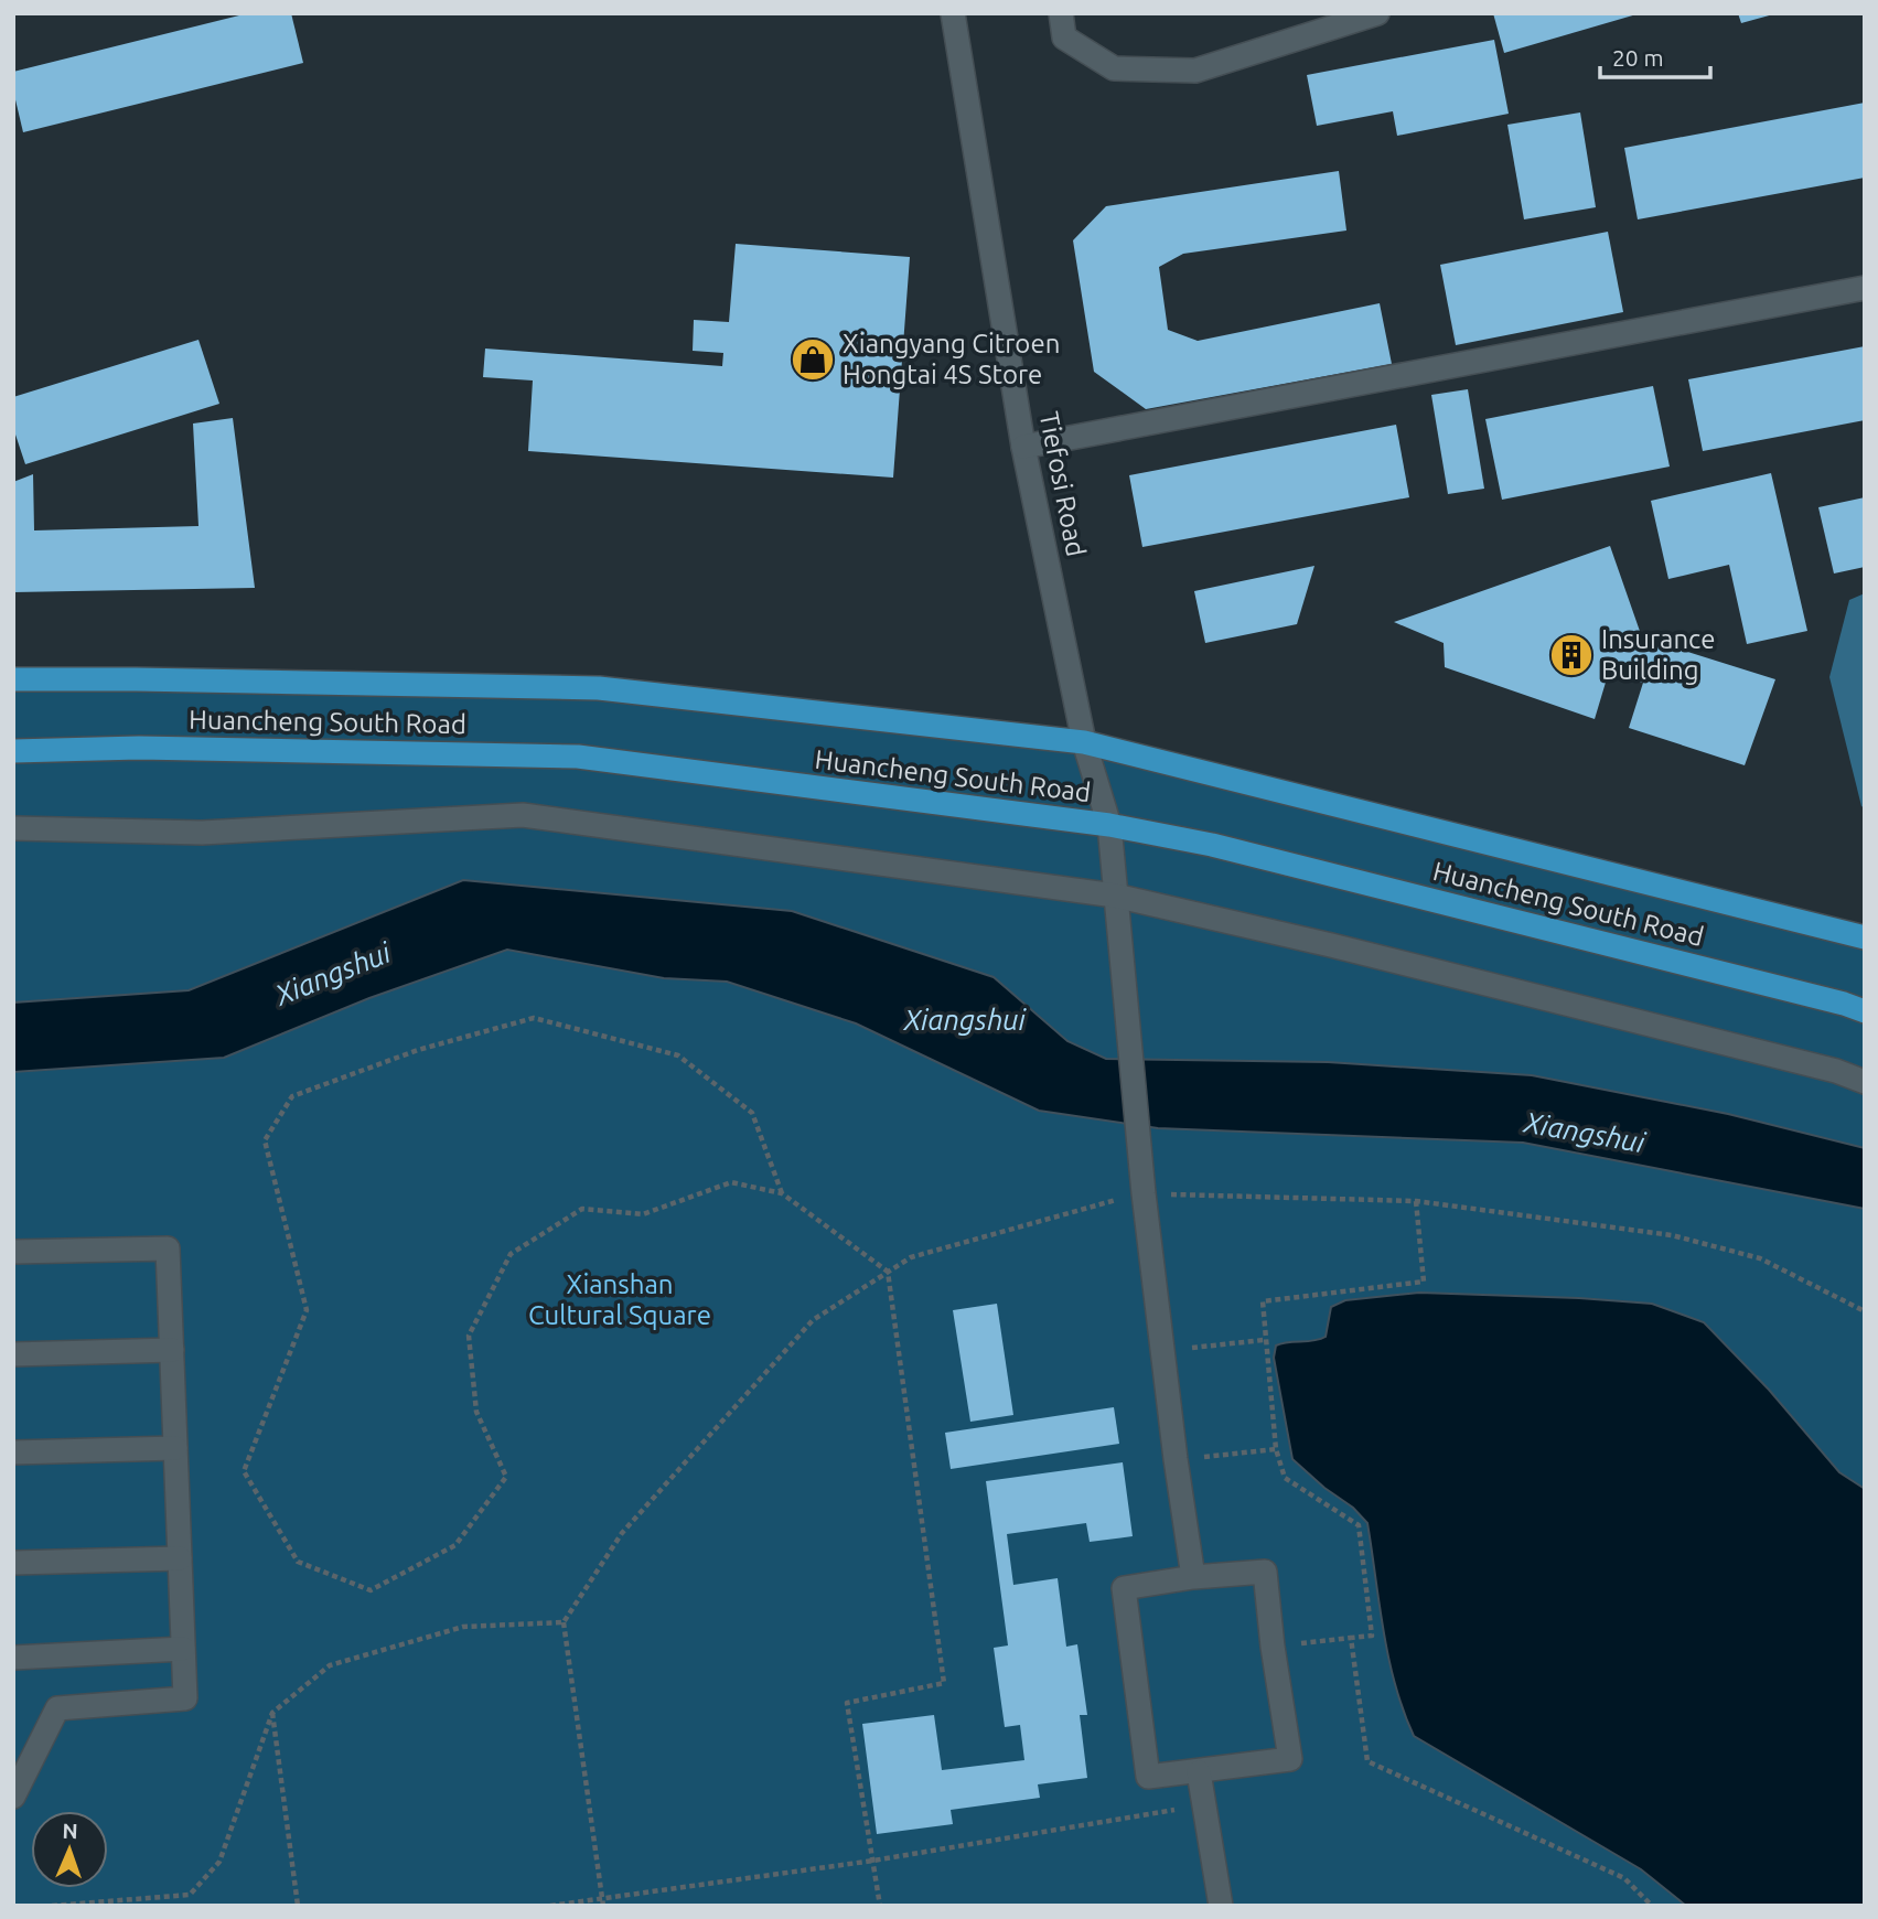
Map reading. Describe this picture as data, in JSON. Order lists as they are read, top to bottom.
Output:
{
  "streets": {
    "highway": ["Huancheng South Road"],
    "street": ["Tiefosi Road"]
  },
  "crossings": [
    ["Tiefosi Road", "Huancheng South Road"]
  ],
  "water": ["Xiangshui"],
  "parks": ["Xianshan Cultural Square"],
  "places": {
    "shop": ["Xiangyang Citroen Hongtai 4S Store"],
    "building": ["Insurance Building"]
  },
  "scale_bar": "20 m",
  "north": "top"
}
